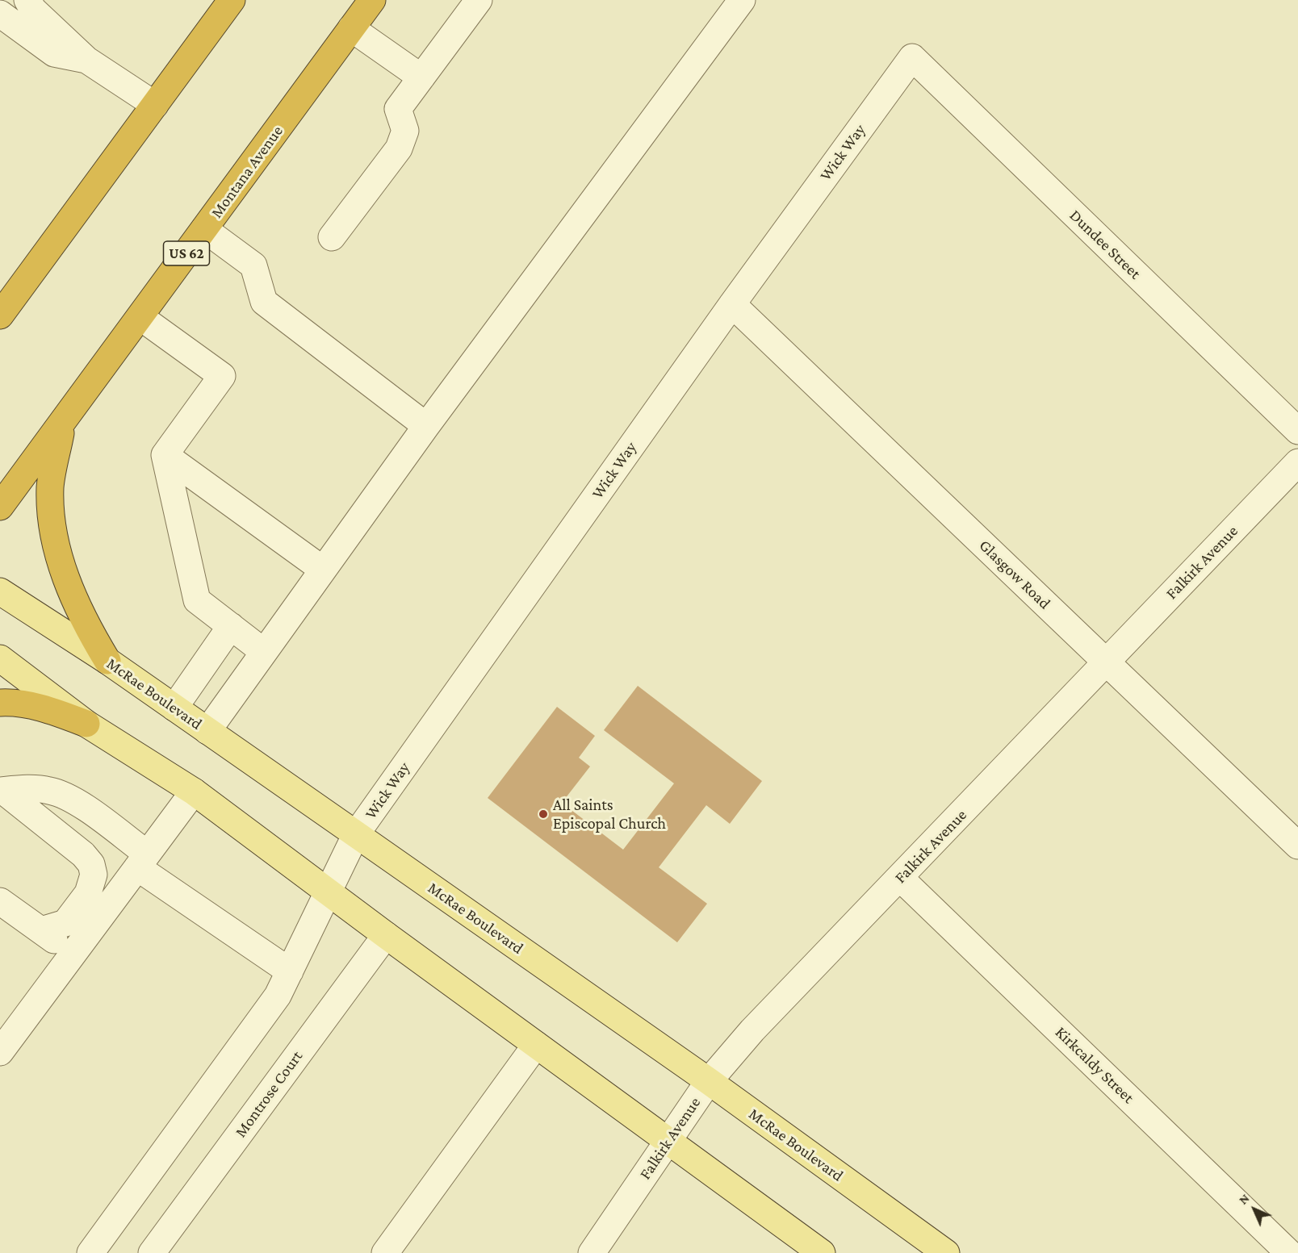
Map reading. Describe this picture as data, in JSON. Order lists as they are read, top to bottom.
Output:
{
  "streets": {
    "highway": ["Montana Avenue", "US 62"],
    "main road": ["McRae Boulevard"],
    "street": [
      "Wick Way",
      "Dundee Street",
      "Falkirk Avenue",
      "Glasgow Road",
      "Kirkcaldy Street",
      "Montrose Court"
    ]
  },
  "crossings": [
    ["Wick Way", "Dundee Street"],
    ["Wick Way", "Glasgow Road"],
    ["Wick Way", "McRae Boulevard"],
    ["Falkirk Avenue", "Glasgow Road"],
    ["Falkirk Avenue", "McRae Boulevard"],
    ["Falkirk Avenue", "Kirkcaldy Street"]
  ],
  "places": ["All Saints Episcopal Church"],
  "north": "top left"
}
